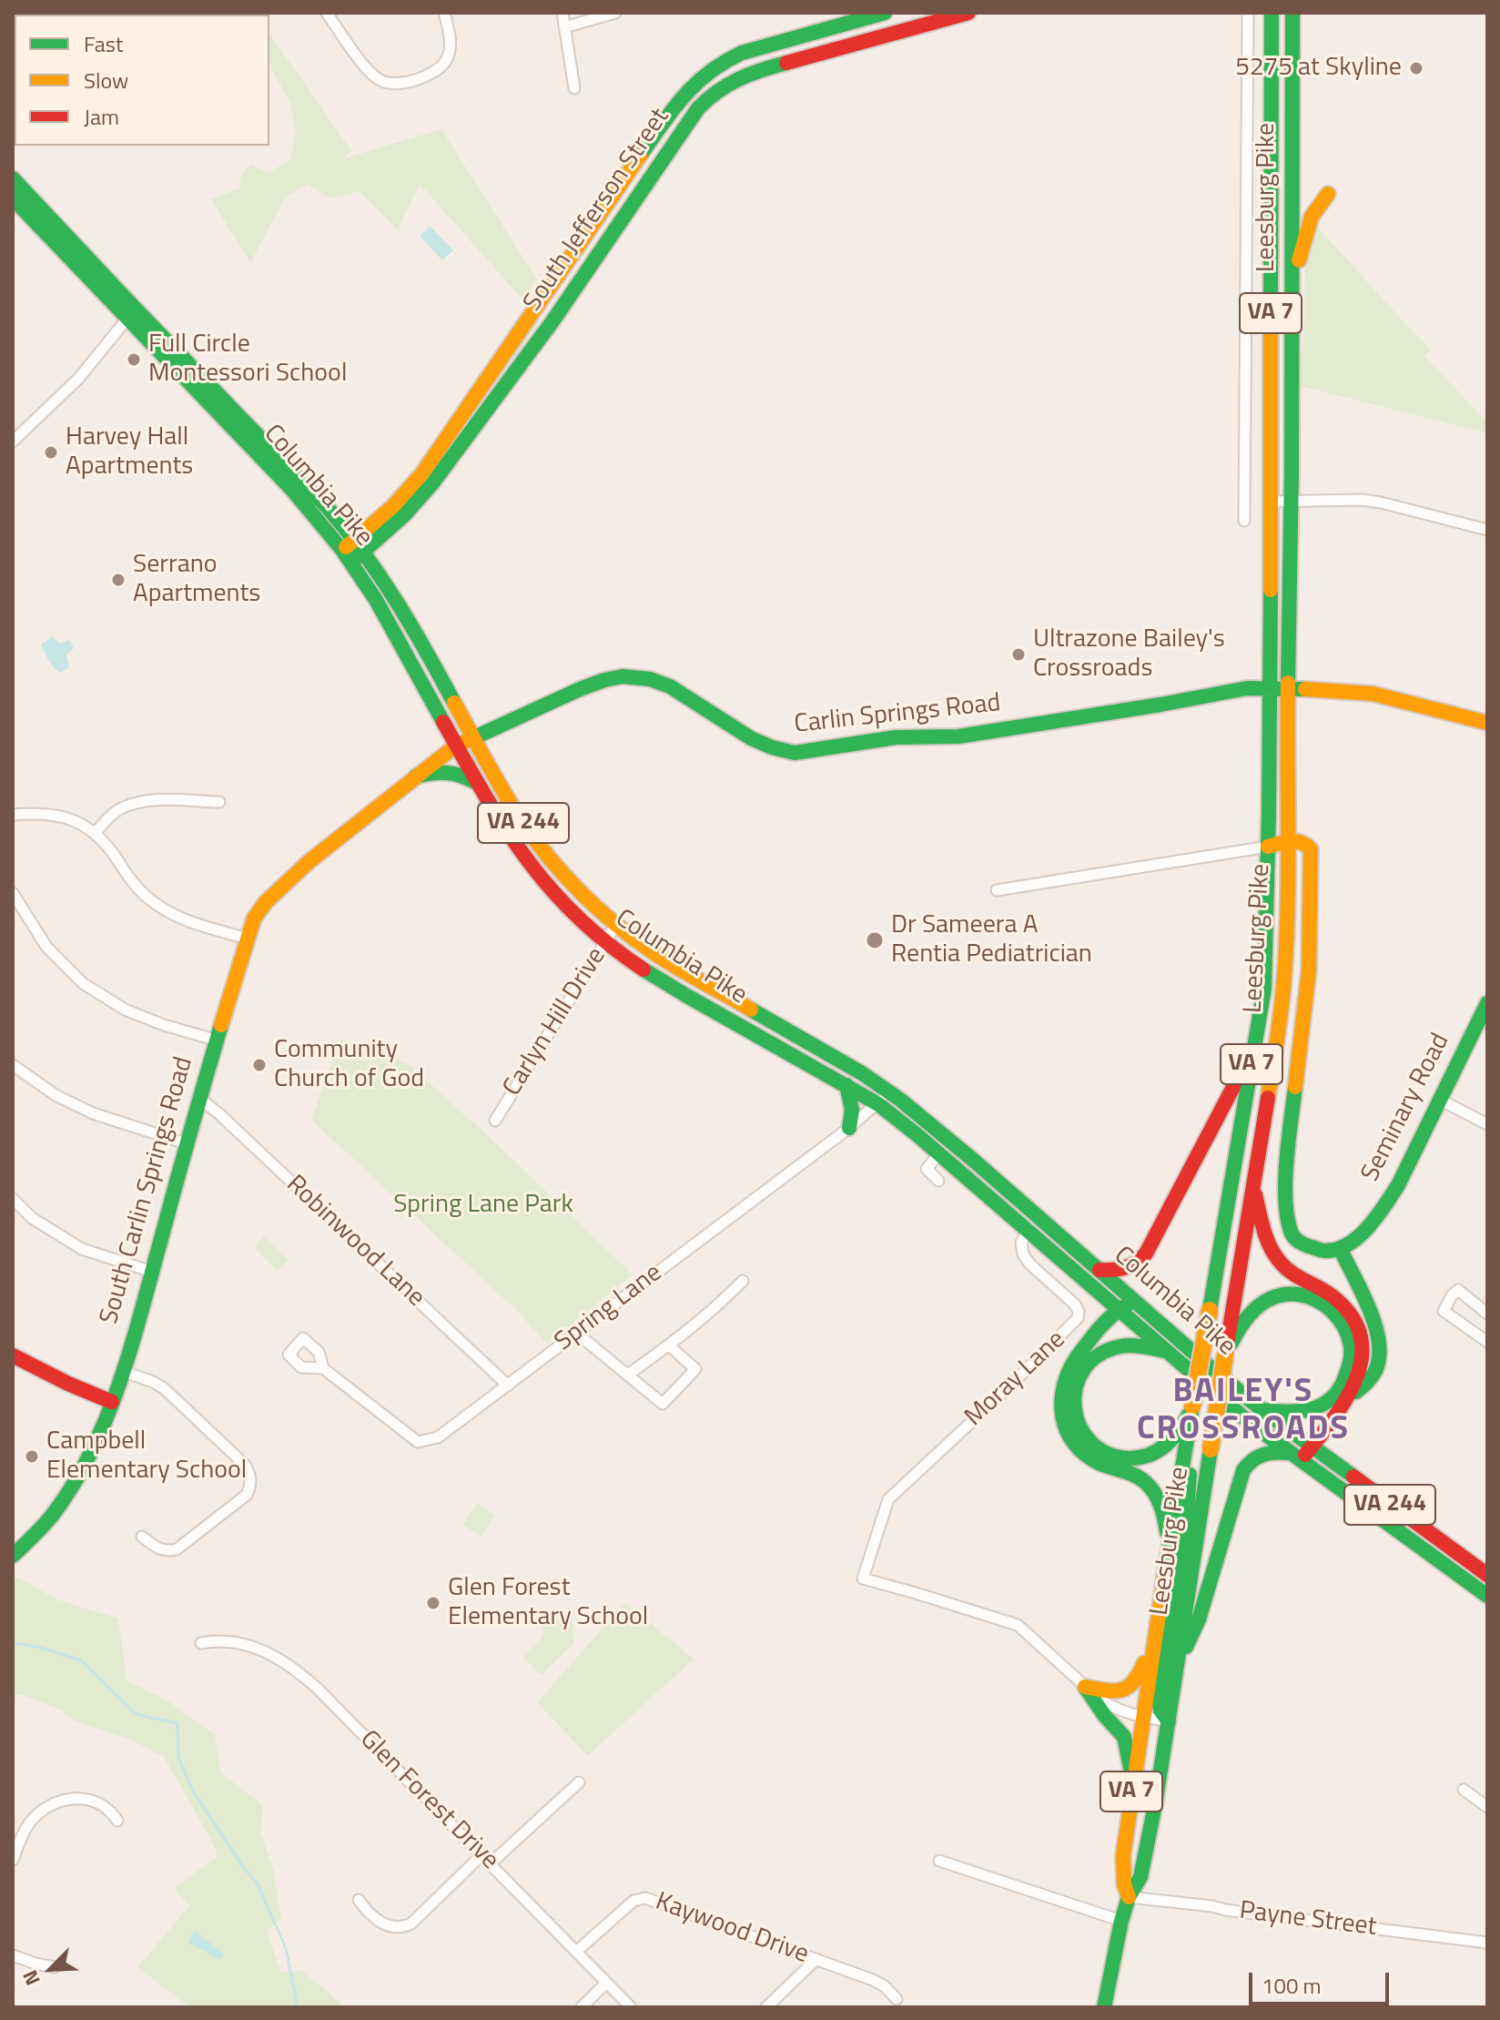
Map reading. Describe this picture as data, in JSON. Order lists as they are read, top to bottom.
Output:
{
  "streets": {
    "main road": [
      "Leesburg Pike",
      "South Jefferson Street",
      "VA 7",
      "Columbia Pike",
      "Carlin Springs Road",
      "VA 244",
      "Seminary Road",
      "South Carlin Springs Road"
    ],
    "street": [
      "Carlyn Hill Drive",
      "Robinwood Lane",
      "Spring Lane",
      "Moray Lane",
      "Glen Forest Drive",
      "Payne Street",
      "Kaywood Drive"
    ]
  },
  "crossings": [
    ["Leesburg Pike", "Carlin Springs Road"],
    ["Leesburg Pike", "Payne Street"],
    ["South Jefferson Street", "Columbia Pike"],
    ["Columbia Pike", "Carlin Springs Road"],
    ["Columbia Pike", "Carlyn Hill Drive"],
    ["Columbia Pike", "Spring Lane"],
    ["Columbia Pike", "Moray Lane"],
    ["Carlin Springs Road", "South Carlin Springs Road"],
    ["South Carlin Springs Road", "Robinwood Lane"],
    ["Robinwood Lane", "Spring Lane"],
    ["Glen Forest Drive", "Kaywood Drive"]
  ],
  "districts": ["BAILEY'S CROSSROADS"],
  "parks": ["Spring Lane Park"],
  "places": [
    "5275 at Skyline",
    "Full Circle Montessori School",
    "Harvey Hall Apartments",
    "Serrano Apartments",
    "Ultrazone Bailey's Crossroads",
    "Dr Sameera A Rentia Pediatrician",
    "Community Church of God",
    "Campbell Elementary School",
    "Glen Forest Elementary School"
  ],
  "legend": ["Fast", "Slow", "Jam"],
  "scale_bar": "100 m",
  "north": "bottom left"
}
